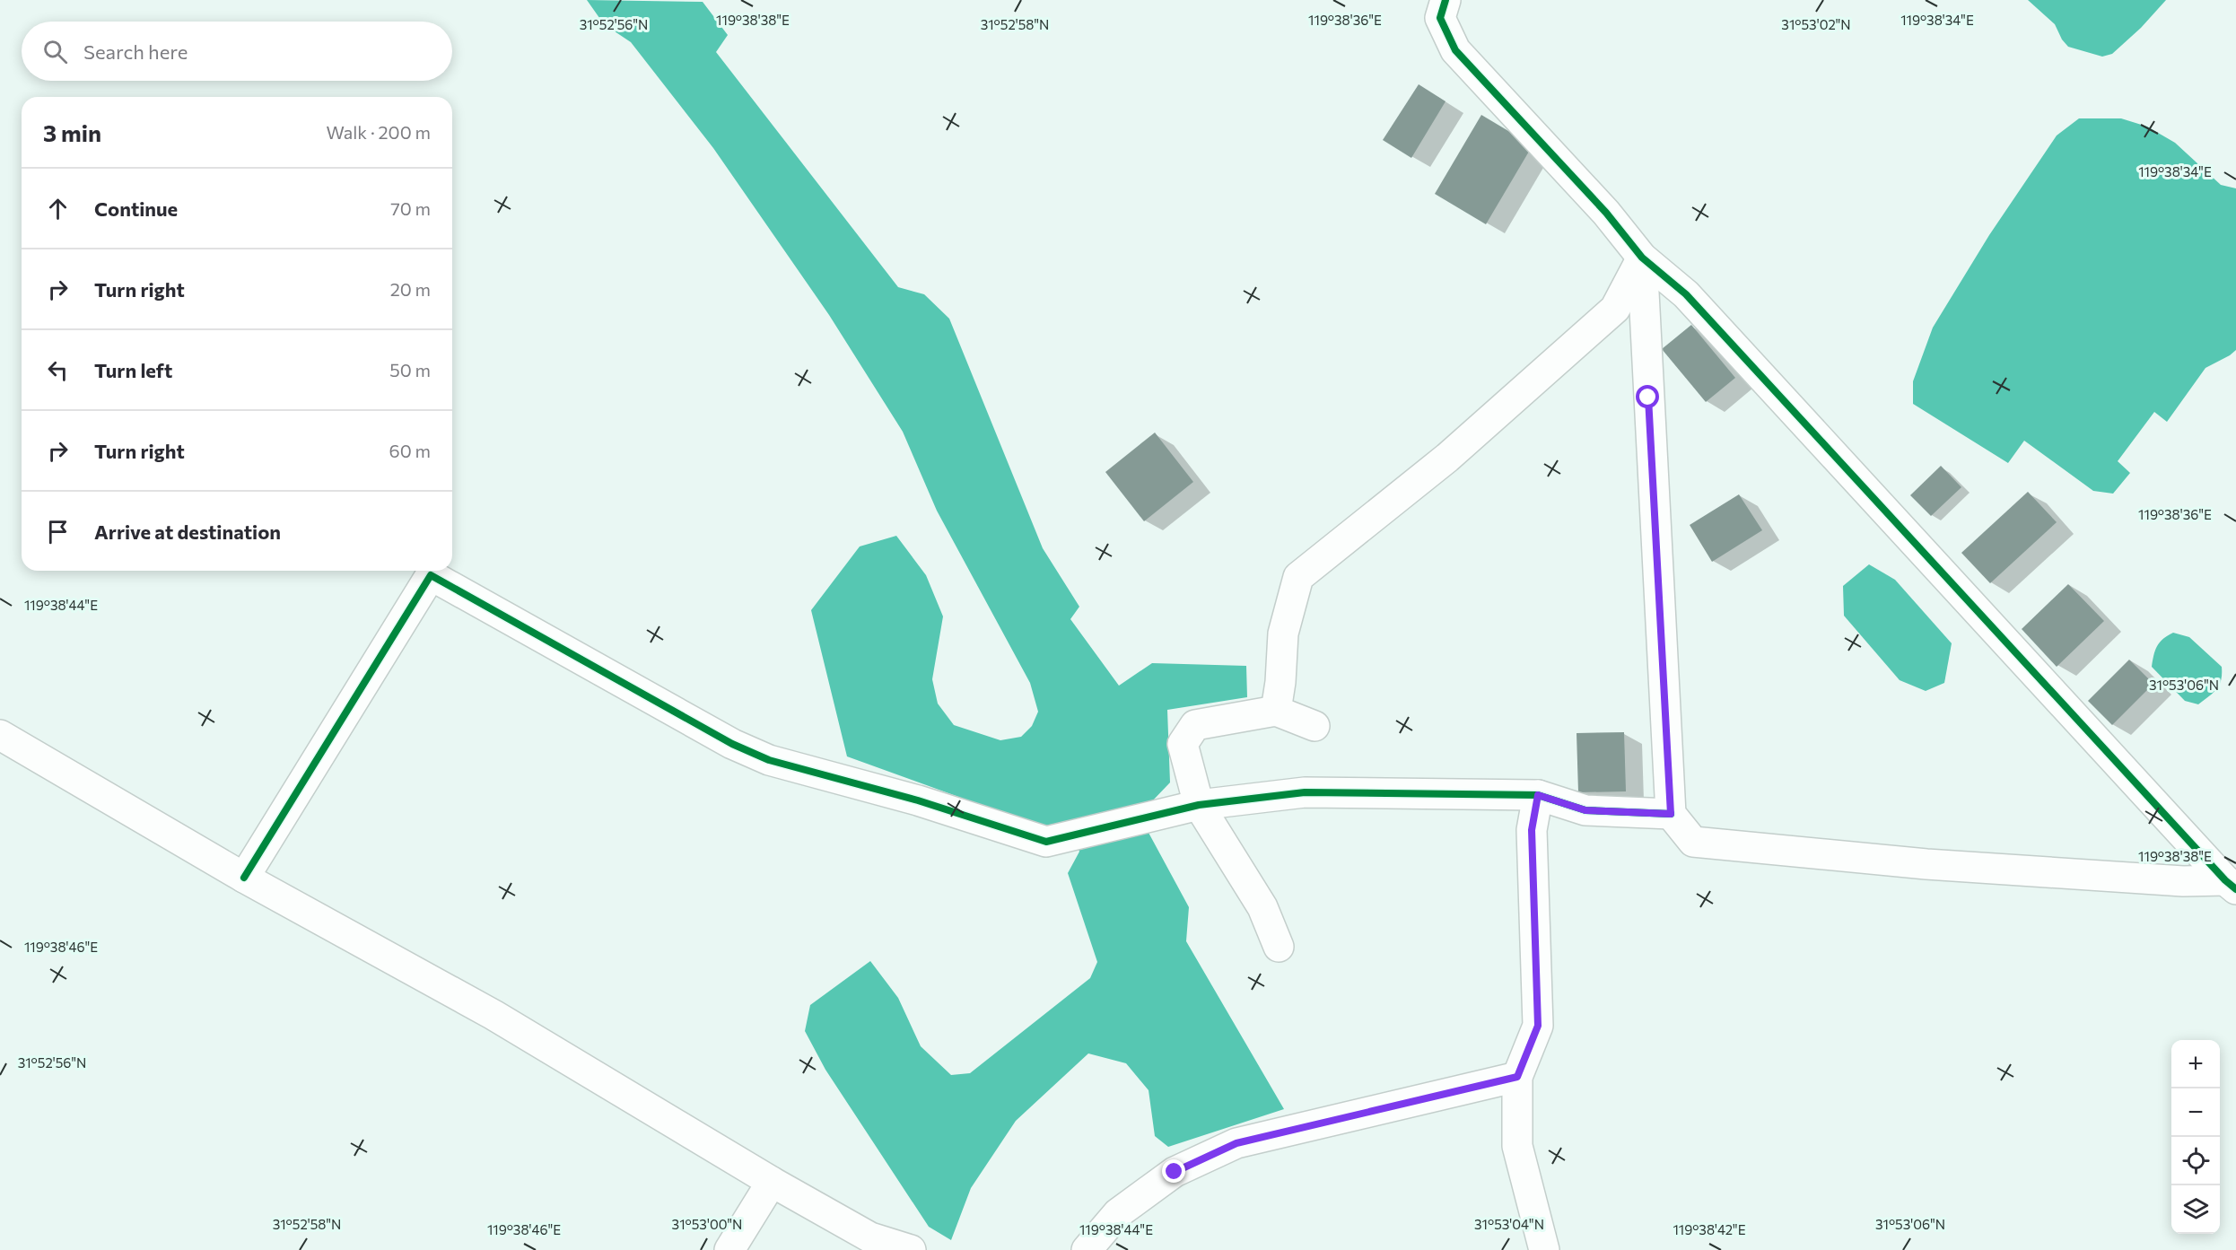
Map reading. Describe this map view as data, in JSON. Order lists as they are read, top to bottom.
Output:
{
  "page": {
    "search": "Search here",
    "heading": ["3 min", "Walk · 200 m"],
    "list": [
      ["Continue", "70 m"],
      ["Turn right", "20 m"],
      ["Turn left", "50 m"],
      ["Turn right", "60 m"],
      "Arrive at destination"
    ],
    "map_buttons": ["+", "−"]
  },
  "coordinates": [
    "119°38'38\"E",
    "119°38'36\"E",
    "119°38'34\"E",
    "31°52'58\"N",
    "31°52'56\"N",
    "31°53'02\"N",
    "119°38'44\"E",
    "31°53'06\"N",
    "119°38'46\"E",
    "31°53'00\"N",
    "31°53'04\"N",
    "119°38'42\"E"
  ]
}
